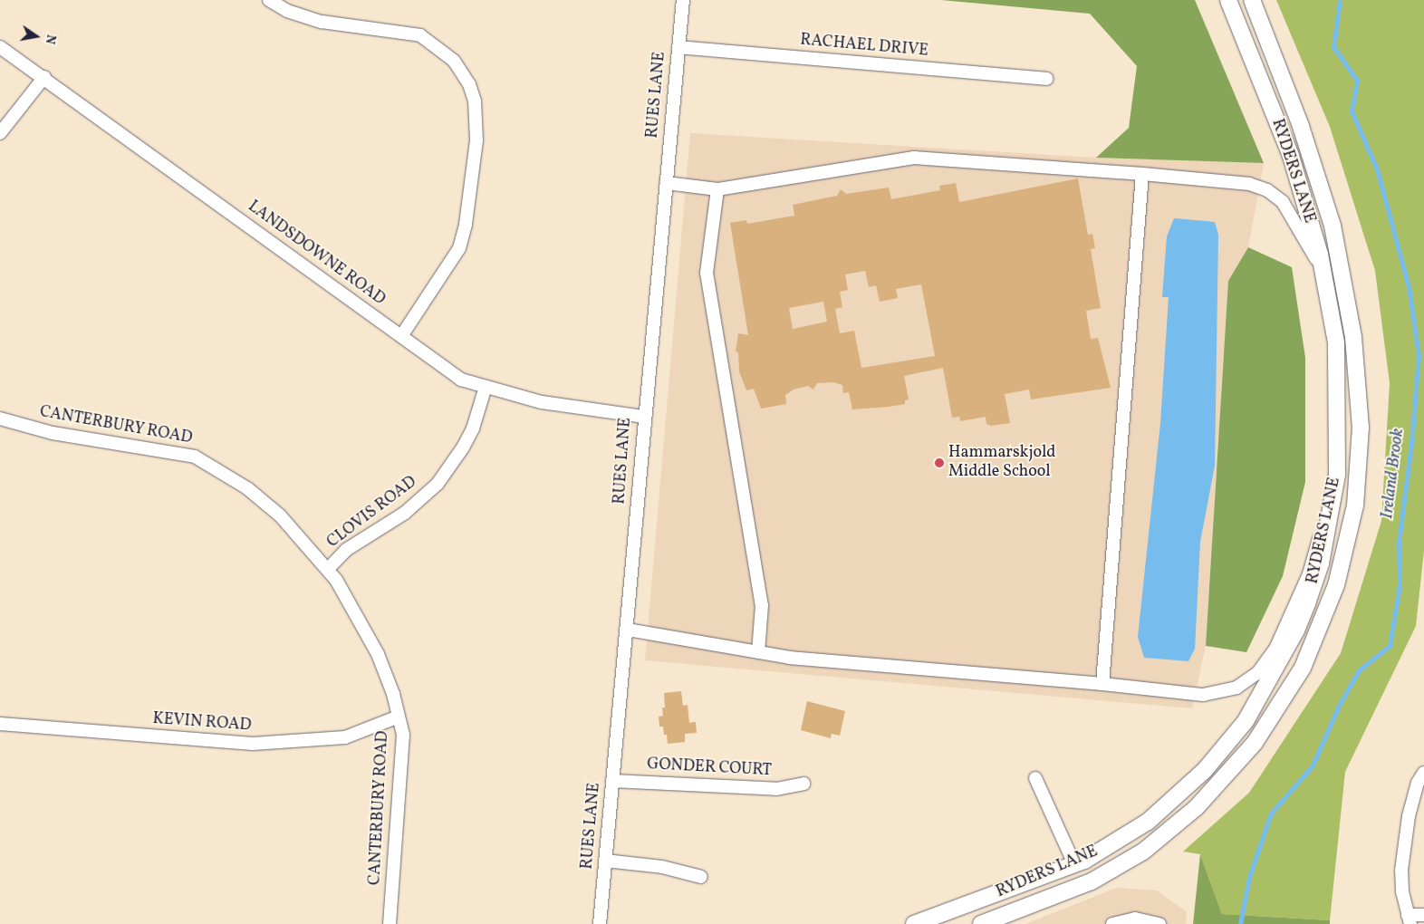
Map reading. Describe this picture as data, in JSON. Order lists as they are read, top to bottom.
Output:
{
  "streets": {
    "main road": ["RYDERS LANE"],
    "street": [
      "RACHAEL DRIVE",
      "RUES LANE",
      "LANDSDOWNE ROAD",
      "CANTERBURY ROAD",
      "CLOVIS ROAD",
      "KEVIN ROAD",
      "GONDER COURT"
    ]
  },
  "crossings": [
    ["RACHAEL DRIVE", "RUES LANE"],
    ["RUES LANE", "LANDSDOWNE ROAD"],
    ["RUES LANE", "GONDER COURT"],
    ["LANDSDOWNE ROAD", "CLOVIS ROAD"],
    ["CANTERBURY ROAD", "CLOVIS ROAD"],
    ["CANTERBURY ROAD", "KEVIN ROAD"]
  ],
  "water": ["Ireland Brook"],
  "places": ["Hammarskjold Middle School"],
  "north": "right"
}
